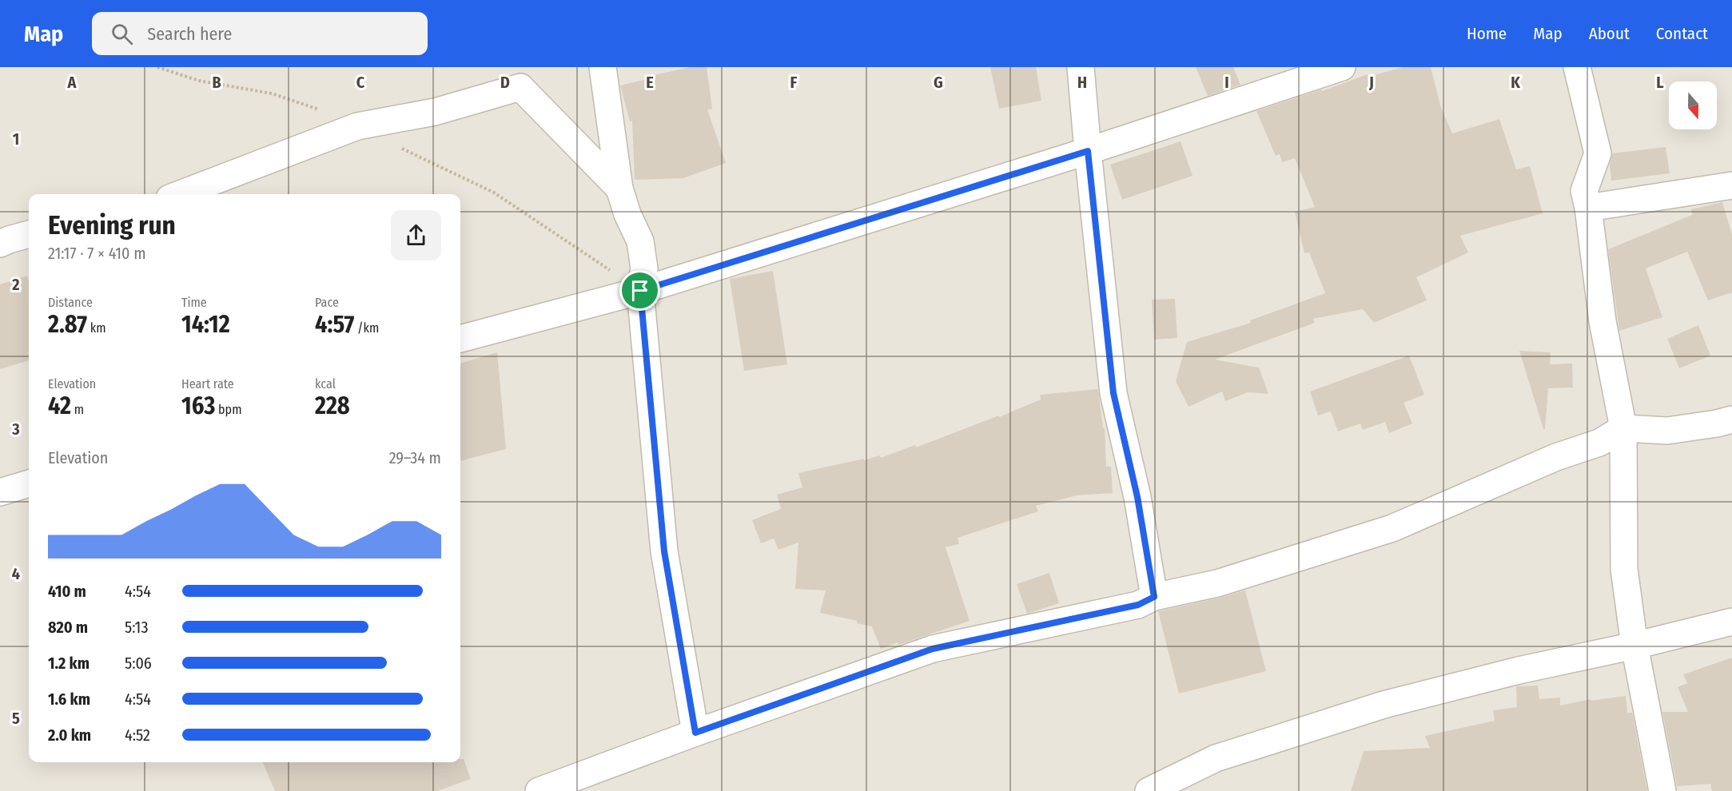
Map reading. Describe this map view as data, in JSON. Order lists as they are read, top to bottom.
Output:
{
  "north": "bottom",
  "page": {
    "header": "Map",
    "search": "Search here",
    "nav": [
      "Home",
      "Map",
      "About",
      "Contact"
    ],
    "heading": ["Evening run", "21:17 · 7 × 410 m"],
    "stats": [
      ["Distance", "2.87 km"],
      ["Time", "14:12"],
      ["Pace", "4:57 /km"],
      ["Elevation", "42 m"],
      ["Heart rate", "163 bpm"],
      ["kcal", "228"]
    ],
    "chart": ["Elevation", "29–34 m"],
    "list": [
      {
        "name": "410 m",
        "note": "4:54"
      },
      {
        "name": "820 m",
        "note": "5:13"
      },
      {
        "name": "1.2 km",
        "note": "5:06"
      },
      {
        "name": "1.6 km",
        "note": "4:54"
      },
      {
        "name": "2.0 km",
        "note": "4:52"
      }
    ]
  },
  "grid": {
    "columns": [
      "A",
      "B",
      "C",
      "D",
      "E",
      "F",
      "G",
      "H",
      "I",
      "J",
      "K",
      "L"
    ],
    "rows": [
      "1",
      "2",
      "3",
      "4",
      "5"
    ]
  }
}
